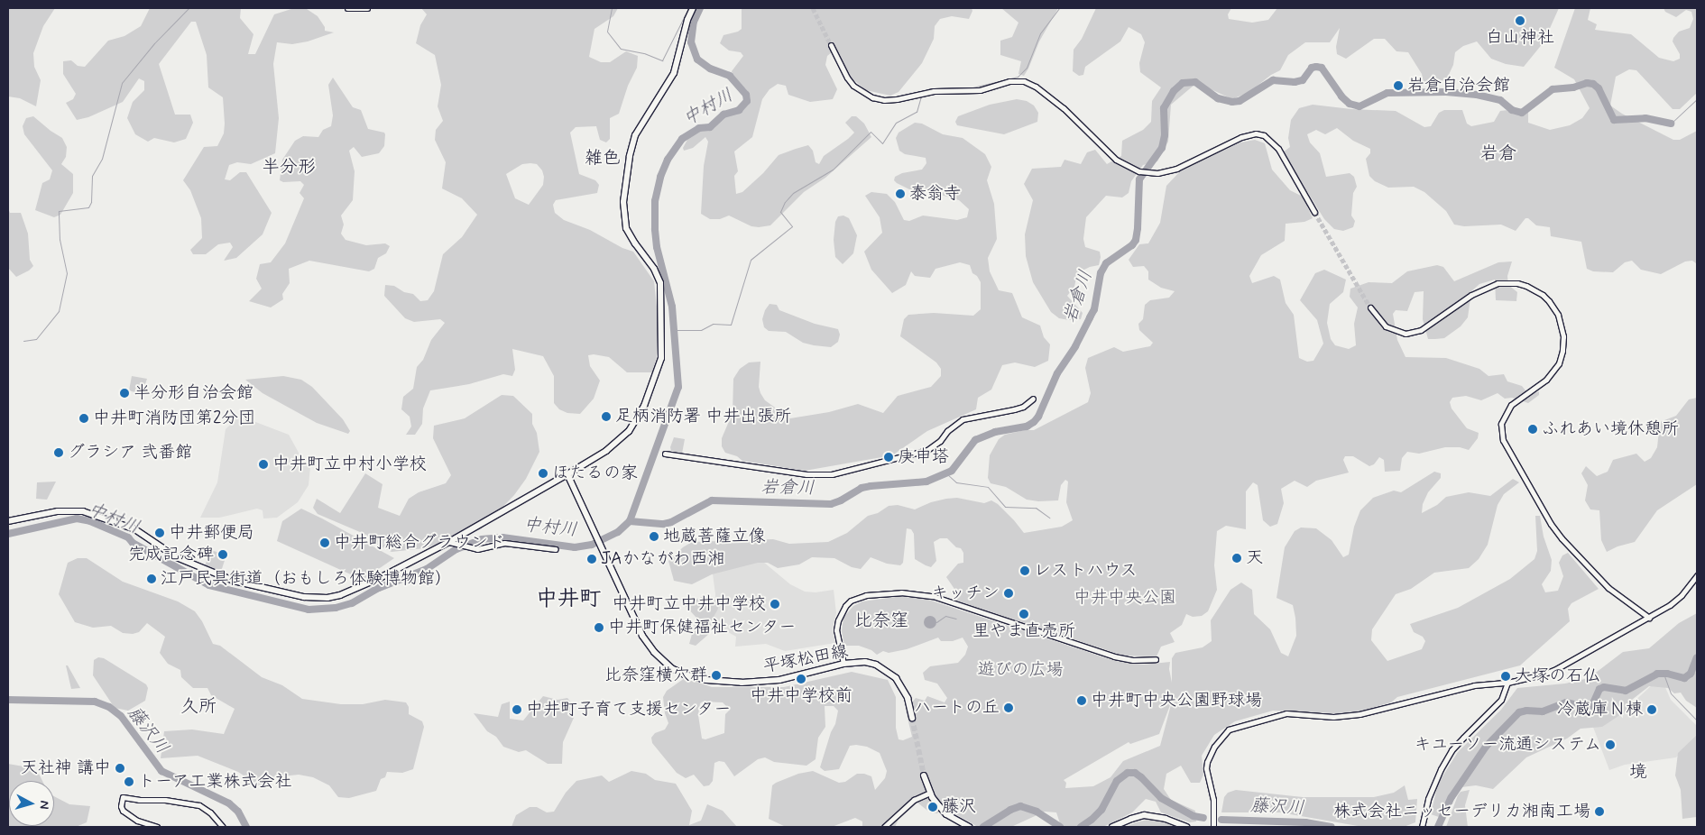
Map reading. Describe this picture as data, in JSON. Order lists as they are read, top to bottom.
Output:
{
  "streets": {
    "main road": ["平塚松田線"]
  },
  "districts": [
    "岩倉",
    "雑色",
    "半分形",
    "中井町",
    "比奈窪",
    "久所",
    "境"
  ],
  "water": ["中村川", "岩倉川", "藤沢川"],
  "parks": ["中井中央公園", "遊びの広場"],
  "places": [
    "白山神社",
    "岩倉自治会館",
    "泰翁寺",
    "半分形自治会館",
    "足柄消防署 中井出張所",
    "中井町消防団第2分団",
    "ふれあい境休憩所",
    "グラシア 弐番館",
    "庚申塔",
    "中井町立中村小学校",
    "ほたるの家",
    "中井郵便局",
    "地蔵菩薩立像",
    "中井町総合グラウンド",
    "完成記念碑",
    "天",
    "JAかながわ西湘",
    "レストハウス",
    "江戸民具街道（おもしろ体験博物館）",
    "キッチン",
    "中井町立中井中学校",
    "里やま直売所",
    "中井町保健福祉センター",
    "比奈窪横穴群",
    "大塚の石仏",
    "中井中学校前",
    "中井町中央公園野球場",
    "ハートの丘",
    "中井町子育て支援センター",
    "冷蔵庫Ｎ棟",
    "キユーソー流通システム",
    "天社神 講中",
    "トーア工業株式会社",
    "藤沢",
    "株式会社ニッセーデリカ湘南工場"
  ],
  "north": "right"
}
